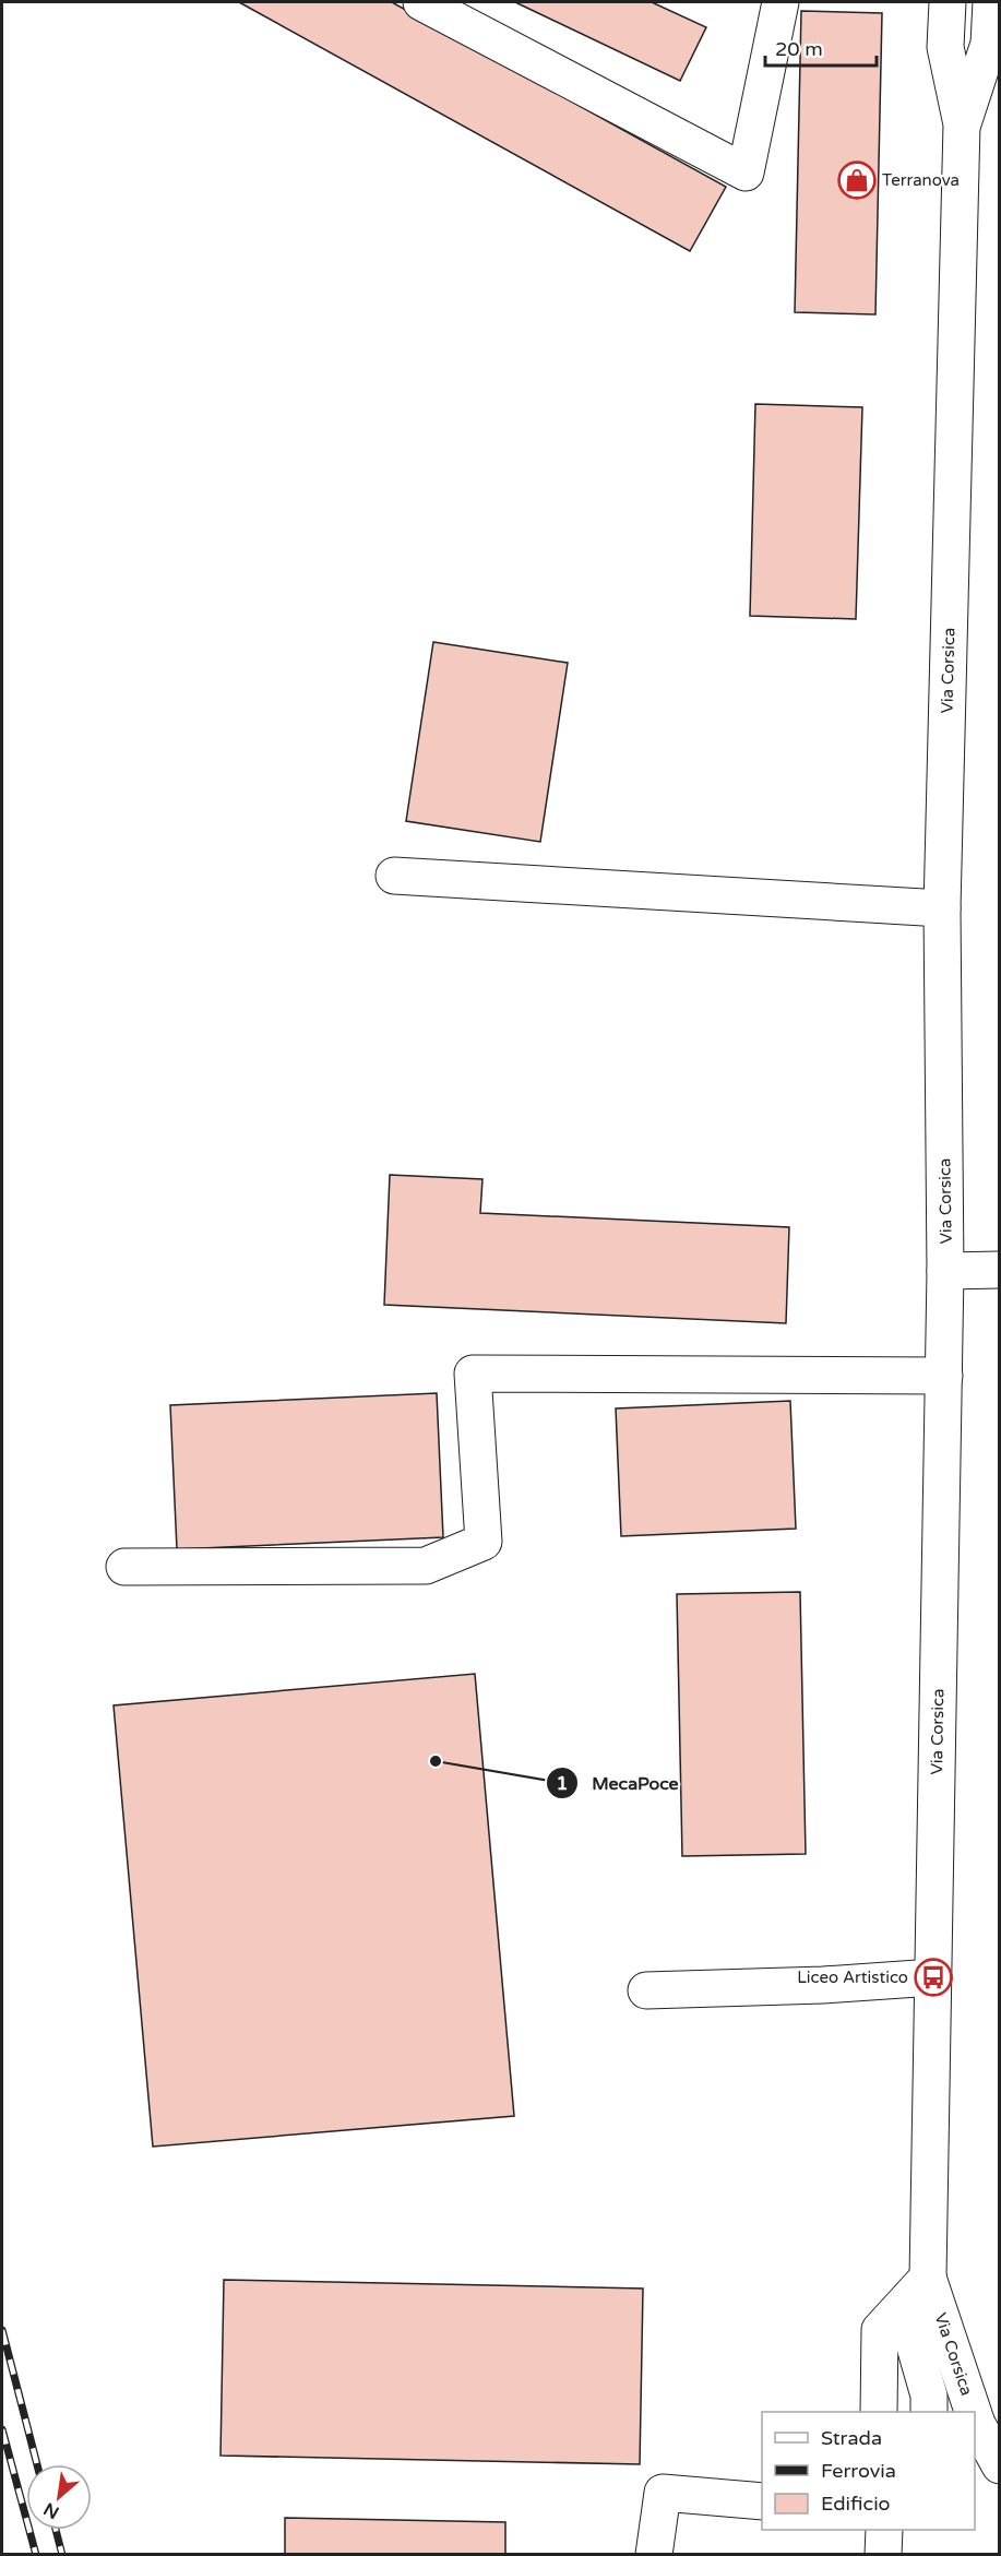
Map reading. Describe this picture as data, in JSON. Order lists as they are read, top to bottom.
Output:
{
  "streets": {
    "main road": ["Via Corsica"]
  },
  "places": {
    "shop": ["Terranova"],
    "other": ["MecaPoce"],
    "bus stop": ["Liceo Artistico"]
  },
  "legend": ["Strada", "Ferrovia", "Edificio"],
  "scale_bar": "20 m",
  "north": "bottom left"
}
